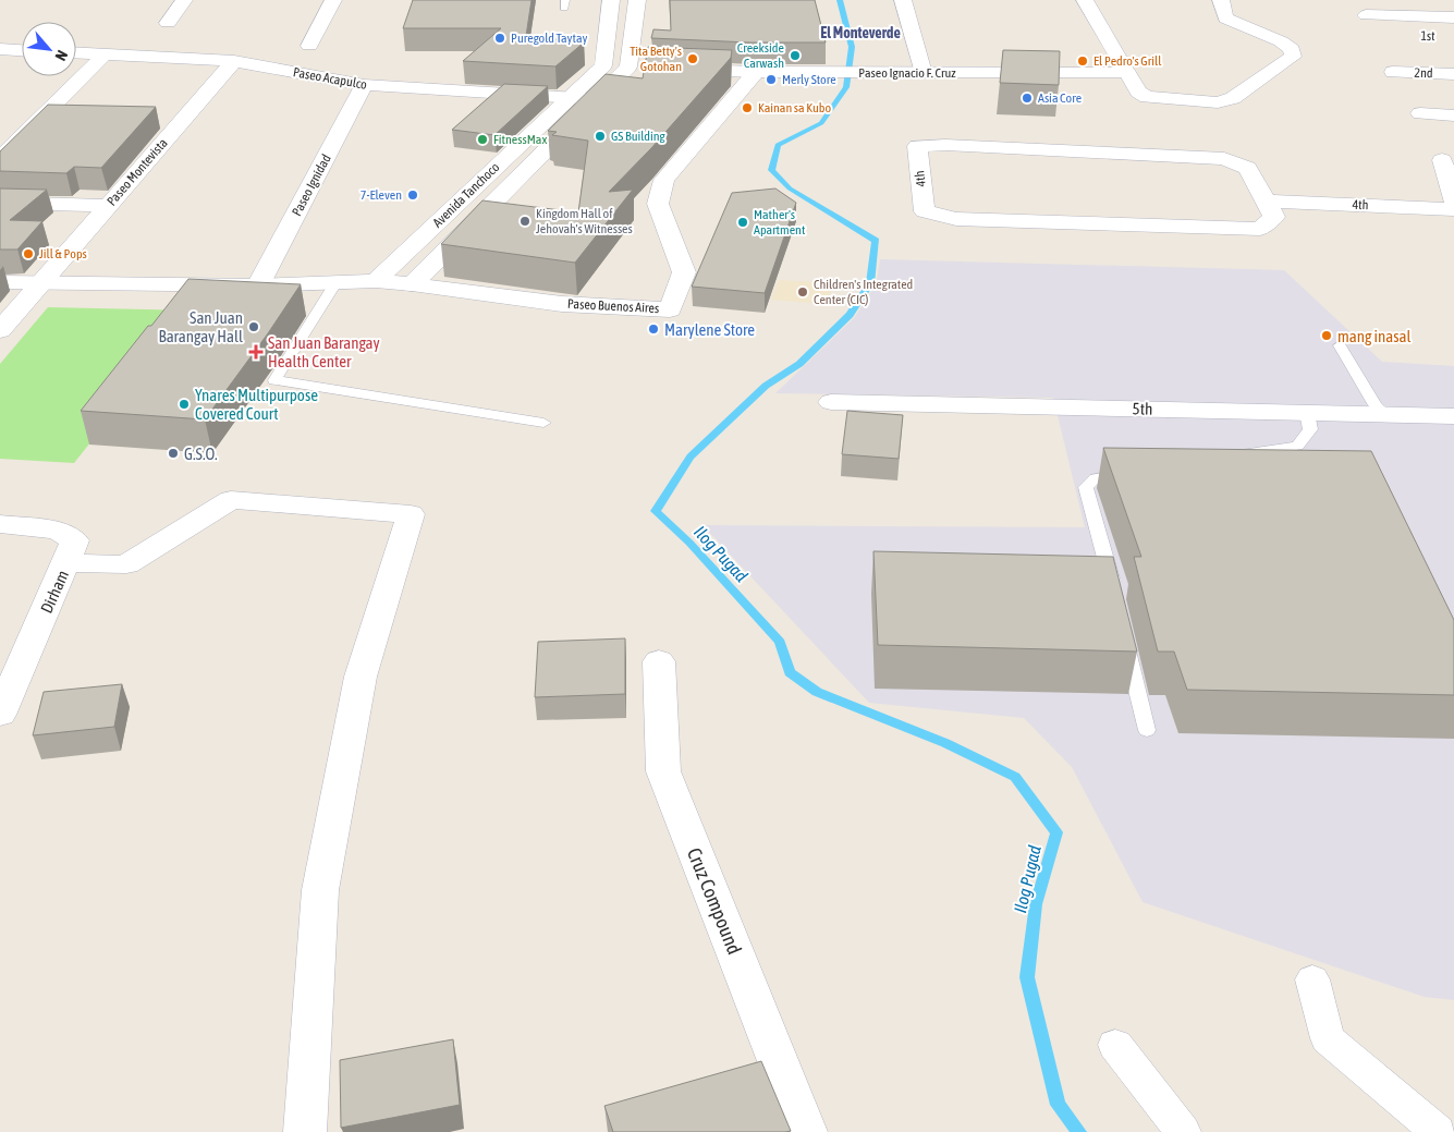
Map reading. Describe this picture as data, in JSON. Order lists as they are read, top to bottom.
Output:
{
  "streets": {
    "street": [
      "Paseo Ignacio F. Cruz",
      "2nd",
      "Paseo Acapulco",
      "Paseo Montevista",
      "4th",
      "Paseo Ignidad",
      "Avenida Tanchoco",
      "Paseo Buenos Aires",
      "5th",
      "Dirham",
      "Cruz Compound"
    ]
  },
  "crossings": [
    ["Paseo Ignacio F. Cruz", "Paseo Buenos Aires"],
    ["Paseo Acapulco", "Paseo Montevista"],
    ["Paseo Acapulco", "Paseo Ignidad"],
    ["Paseo Acapulco", "Avenida Tanchoco"],
    ["Avenida Tanchoco", "Paseo Buenos Aires"]
  ],
  "districts": ["El Monteverde"],
  "water": ["Ilog Pugad"],
  "places": {
    "other": [
      "Puregold Taytay",
      "Creekside Carwash",
      "Tita Betty's Gotohan",
      "El Pedro's Grill",
      "Merly Store",
      "Asia Core",
      "Kainan sa Kubo",
      "GS Building",
      "FitnessMax",
      "7-Eleven",
      "Kingdom Hall of Jehovah's Witnesses",
      "Mather's Apartment",
      "Jill & Pops",
      "Children's Integrated Center (CIC)",
      "San Juan Barangay Hall",
      "Marylene Store",
      "mang inasal",
      "Ynares Multipurpose Covered Court",
      "G.S.O."
    ],
    "health": ["San Juan Barangay Health Center"]
  },
  "north": "bottom right"
}
